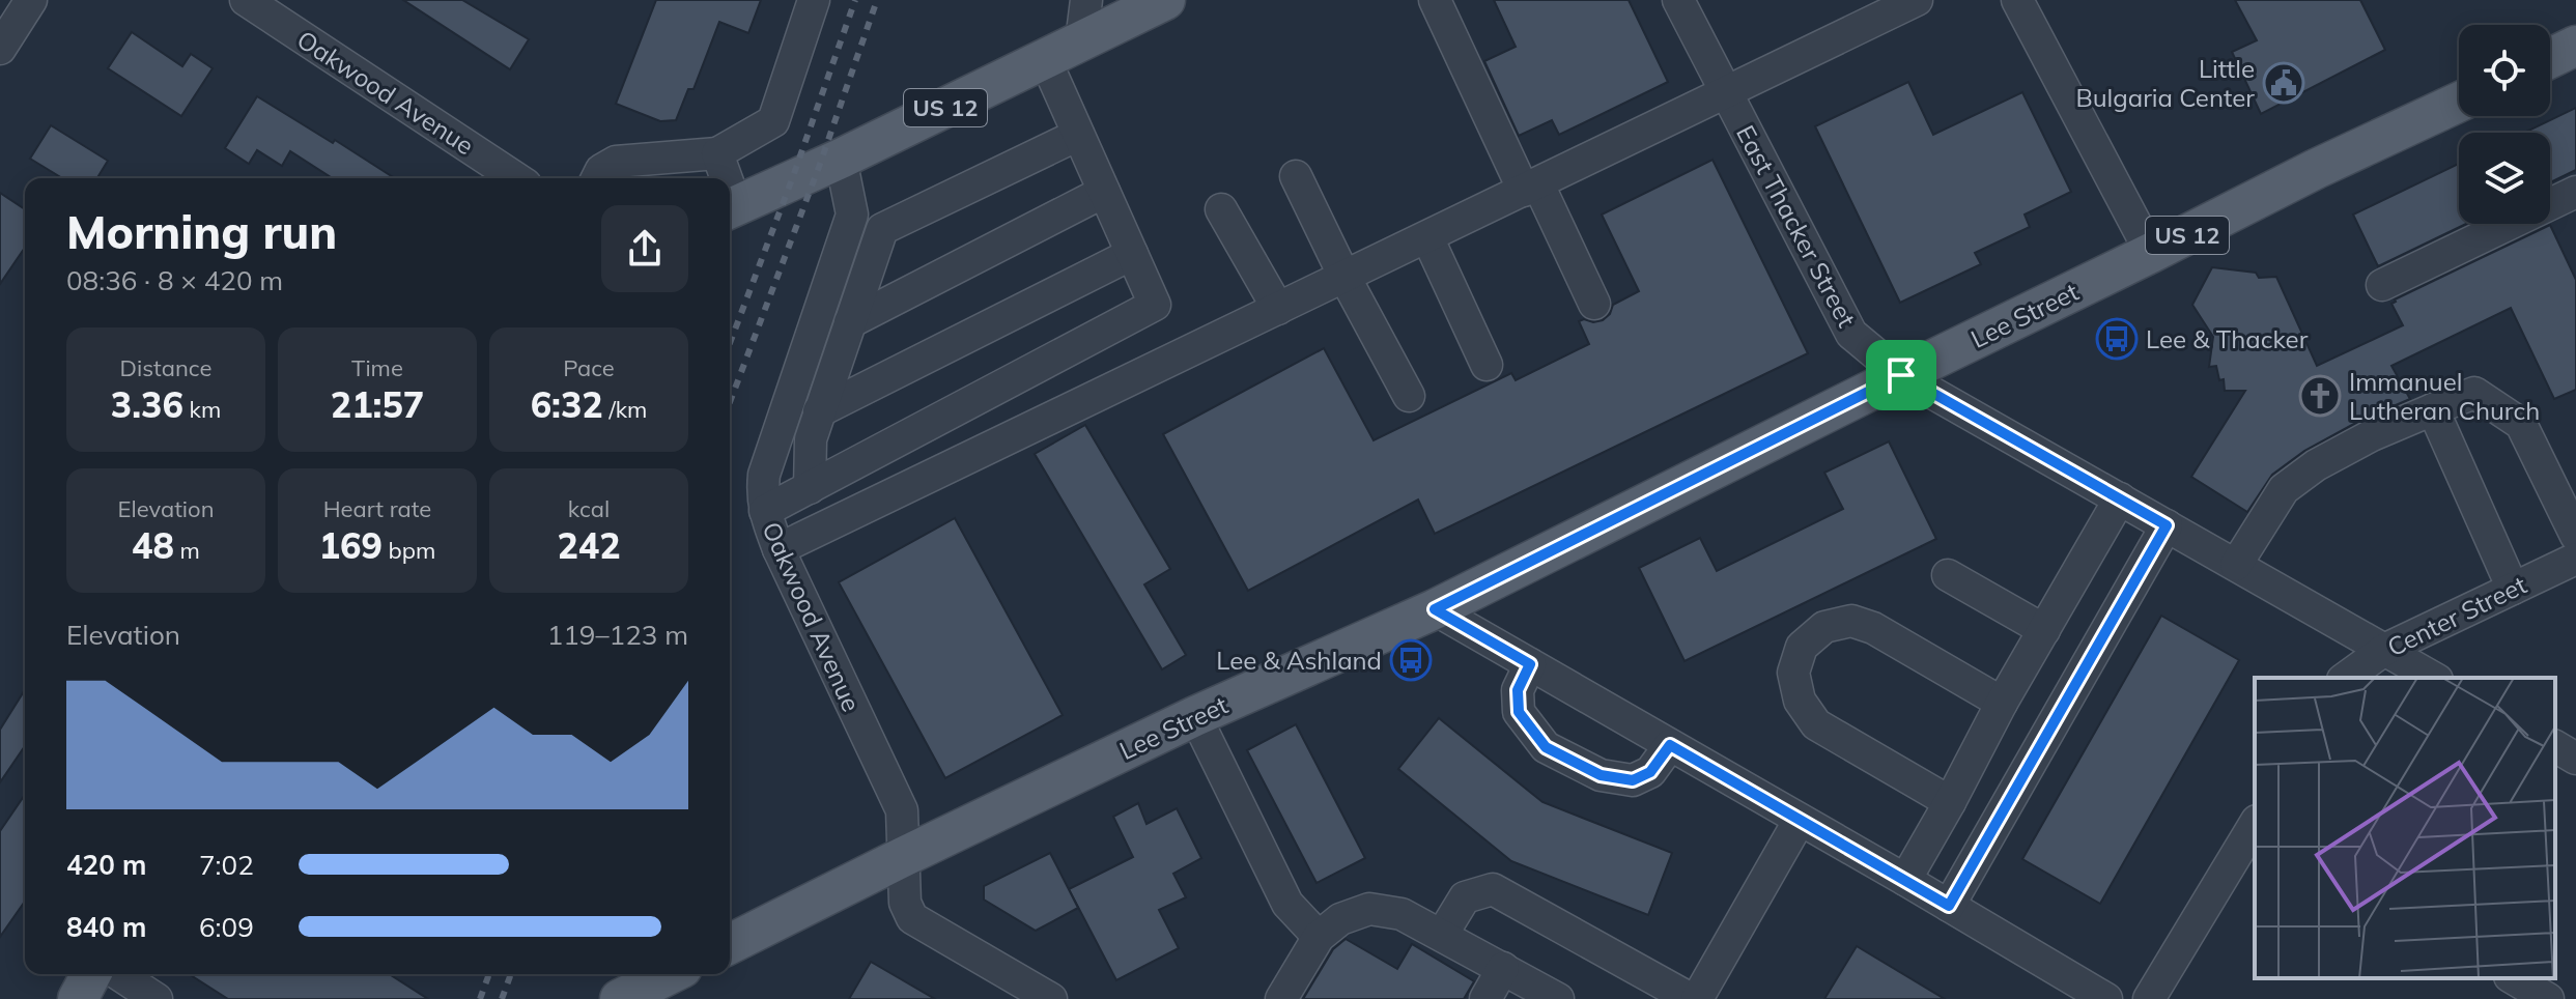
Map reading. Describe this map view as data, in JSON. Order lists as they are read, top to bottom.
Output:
{
  "streets": {
    "main road": ["US 12", "Lee Street"],
    "street": ["Oakwood Avenue", "East Thacker Street", "Center Street"]
  },
  "crossings": [
    ["Oakwood Avenue", "US 12"],
    ["Oakwood Avenue", "Lee Street"],
    ["East Thacker Street", "Lee Street"],
    ["East Thacker Street", "Center Street"]
  ],
  "places": {
    "public building": ["Little Bulgaria Center"],
    "bus stop": ["Lee & Thacker", "Lee & Ashland"],
    "church": ["Immanuel Lutheran Church"]
  },
  "page": {
    "heading": ["Morning run", "08:36 · 8 × 420 m"],
    "stats": [
      ["Distance", "3.36 km"],
      ["Time", "21:57"],
      ["Pace", "6:32 /km"],
      ["Elevation", "48 m"],
      ["Heart rate", "169 bpm"],
      ["kcal", "242"]
    ],
    "chart": ["Elevation", "119–123 m"],
    "list": [
      {
        "name": "420 m",
        "note": "7:02"
      },
      {
        "name": "840 m",
        "note": "6:09"
      }
    ]
  }
}
